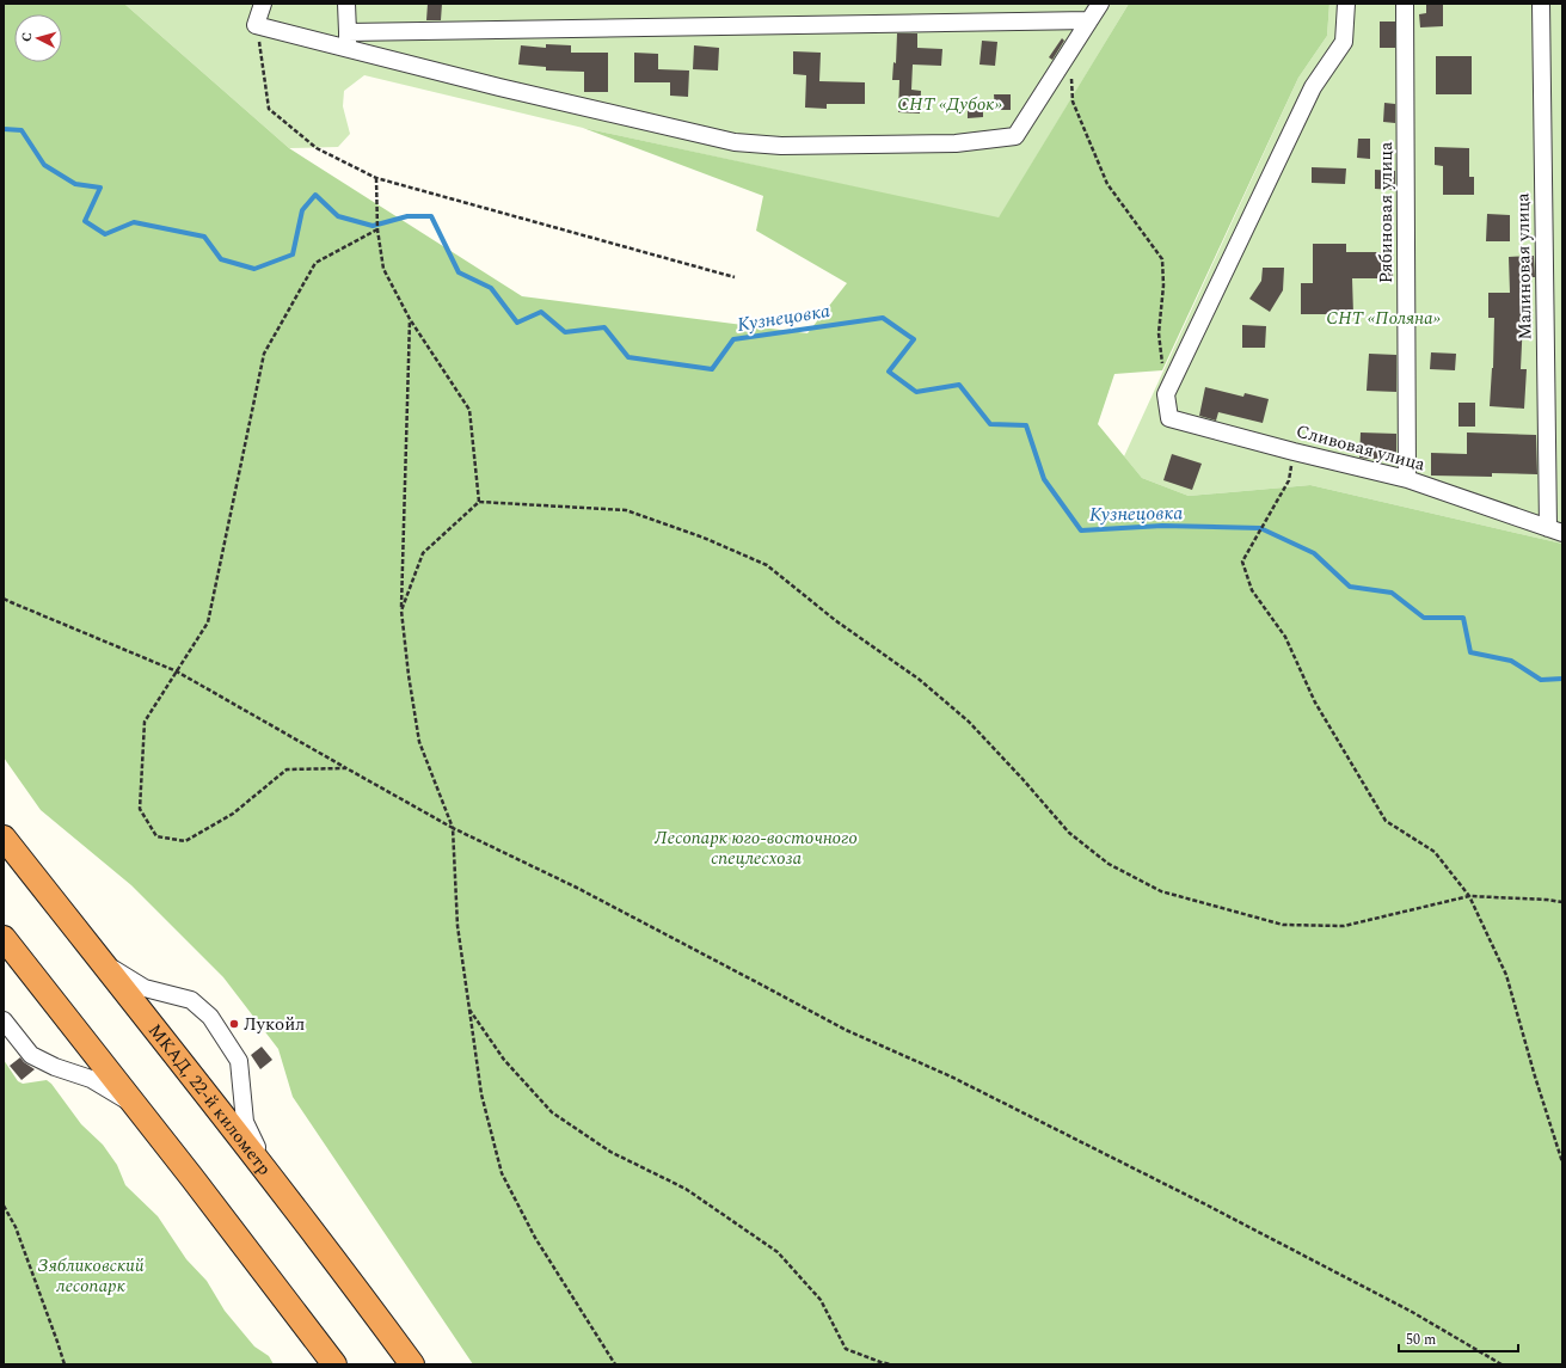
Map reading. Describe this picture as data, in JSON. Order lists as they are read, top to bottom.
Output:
{
  "streets": {
    "highway": ["МКАД, 22-й километр"],
    "lane": ["Рябиновая улица", "Малиновая улица", "Сливовая улица"]
  },
  "crossings": [
    ["Рябиновая улица", "Сливовая улица"],
    ["Малиновая улица", "Сливовая улица"]
  ],
  "water": ["Кузнецовка"],
  "parks": [
    "СНТ «Дубок»",
    "СНТ «Поляна»",
    "Лесопарк юго-восточного спецлесхоза",
    "Зябликовский лесопарк"
  ],
  "places": ["Лукойл"],
  "scale_bar": "50 m",
  "north": "left"
}
